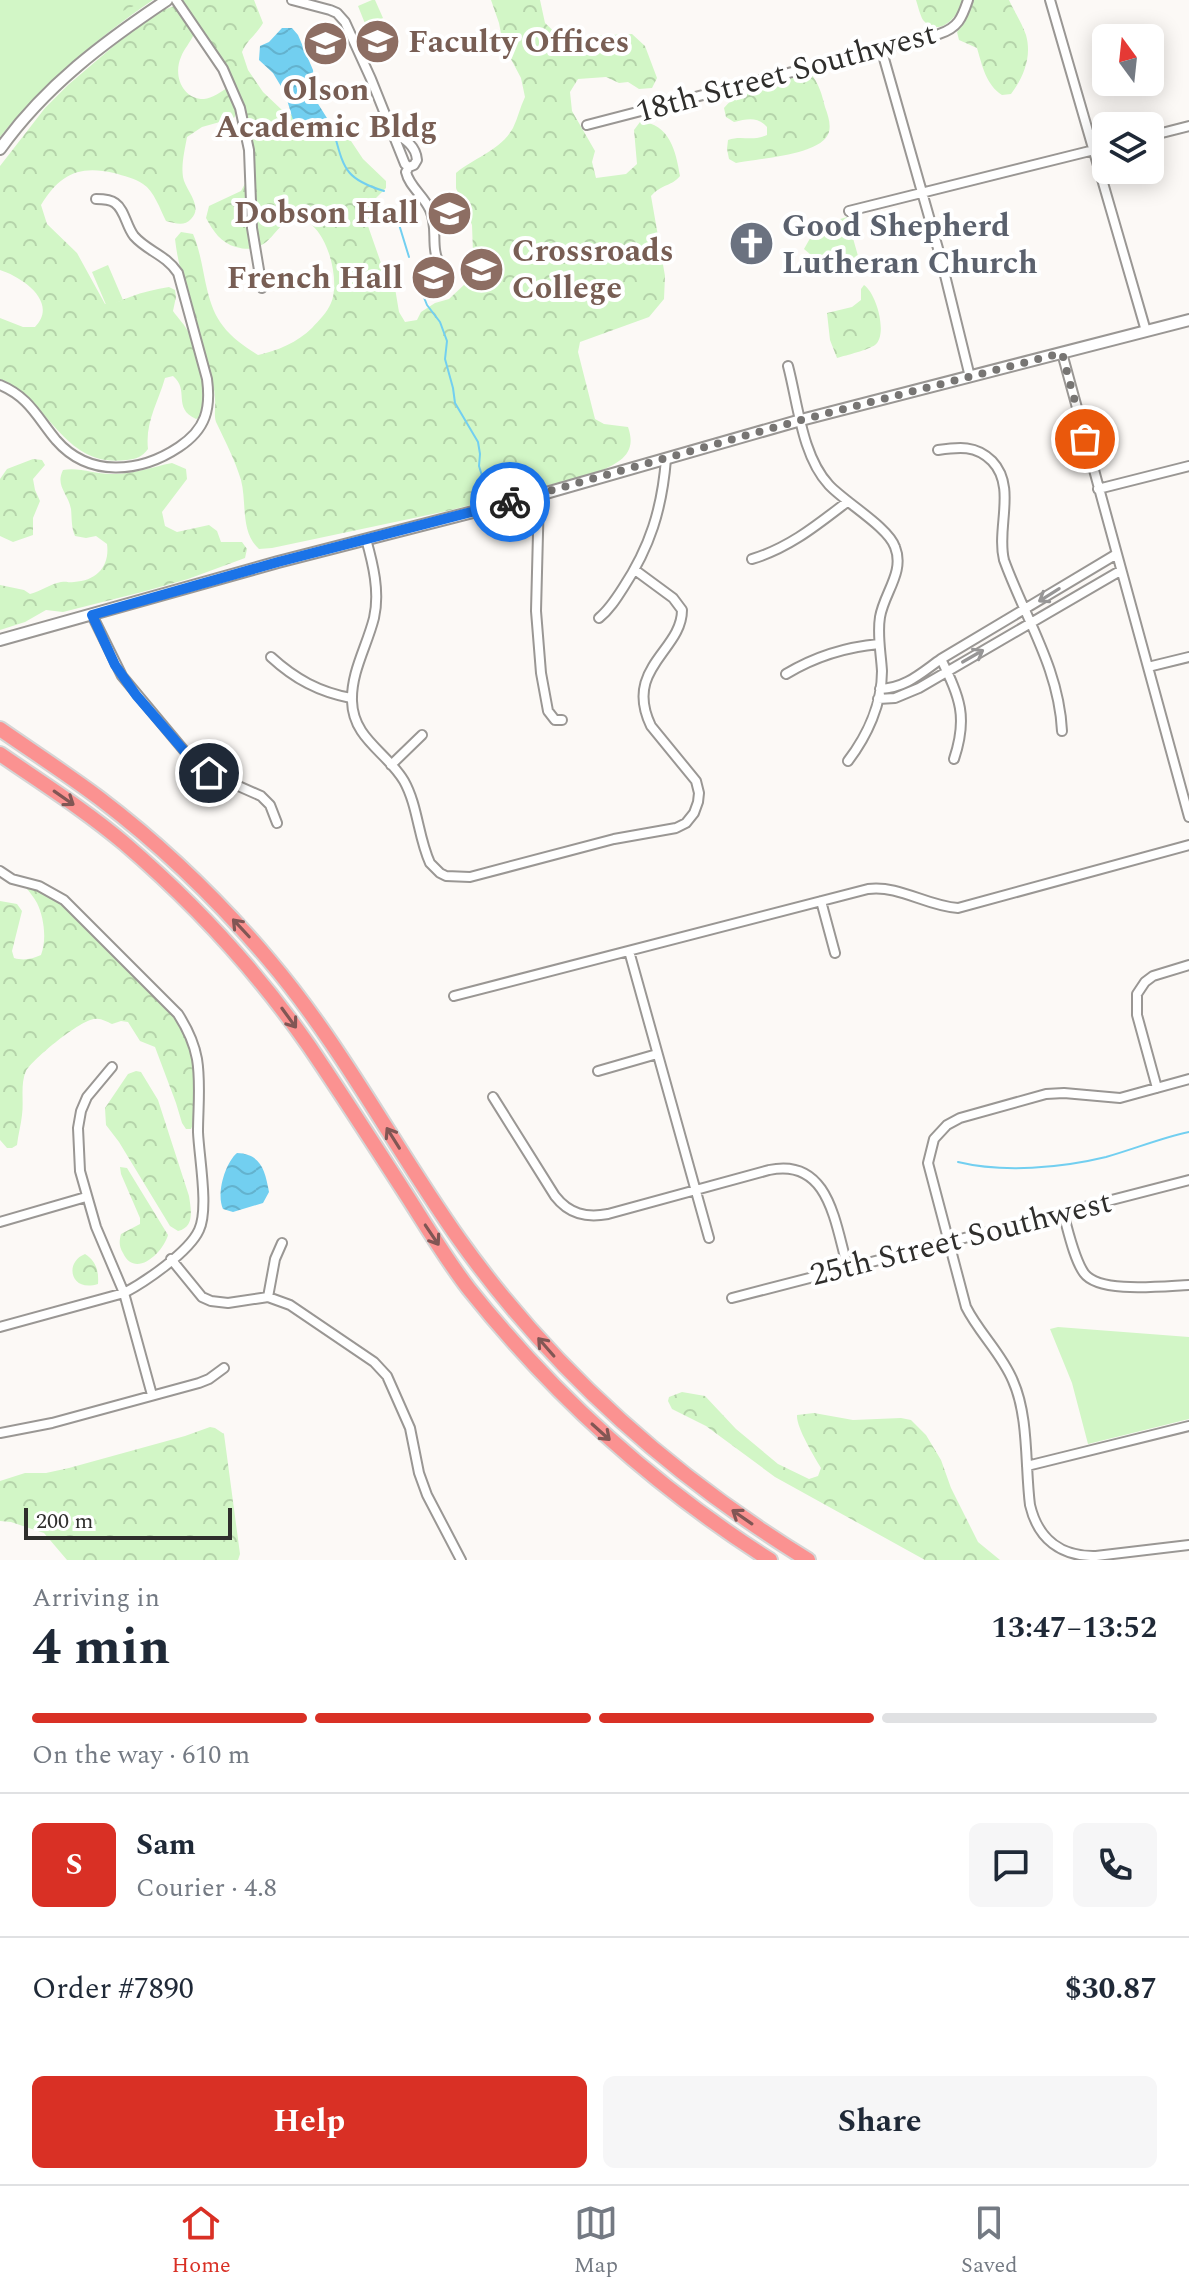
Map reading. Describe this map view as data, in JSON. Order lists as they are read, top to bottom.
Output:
{
  "streets": {
    "street": ["18th Street Southwest", "25th Street Southwest"]
  },
  "places": {
    "school or university": [
      "Faculty Offices",
      "Olson Academic Bldg",
      "Dobson Hall",
      "Crossroads College",
      "French Hall"
    ],
    "church": ["Good Shepherd Lutheran Church"]
  },
  "scale_bar": "200 m",
  "north": "top",
  "page": {
    "scale": "200 m",
    "heading": ["4 min", "Arriving in", "13:47–13:52"],
    "panel": [
      "Sam",
      "Courier · 4.8",
      "Order #7890",
      "$30.87"
    ],
    "bar": "On the way · 610 m",
    "round": "S",
    "buttons": ["Help", "Share"],
    "tabs": ["Home", "Map", "Saved"]
  }
}
